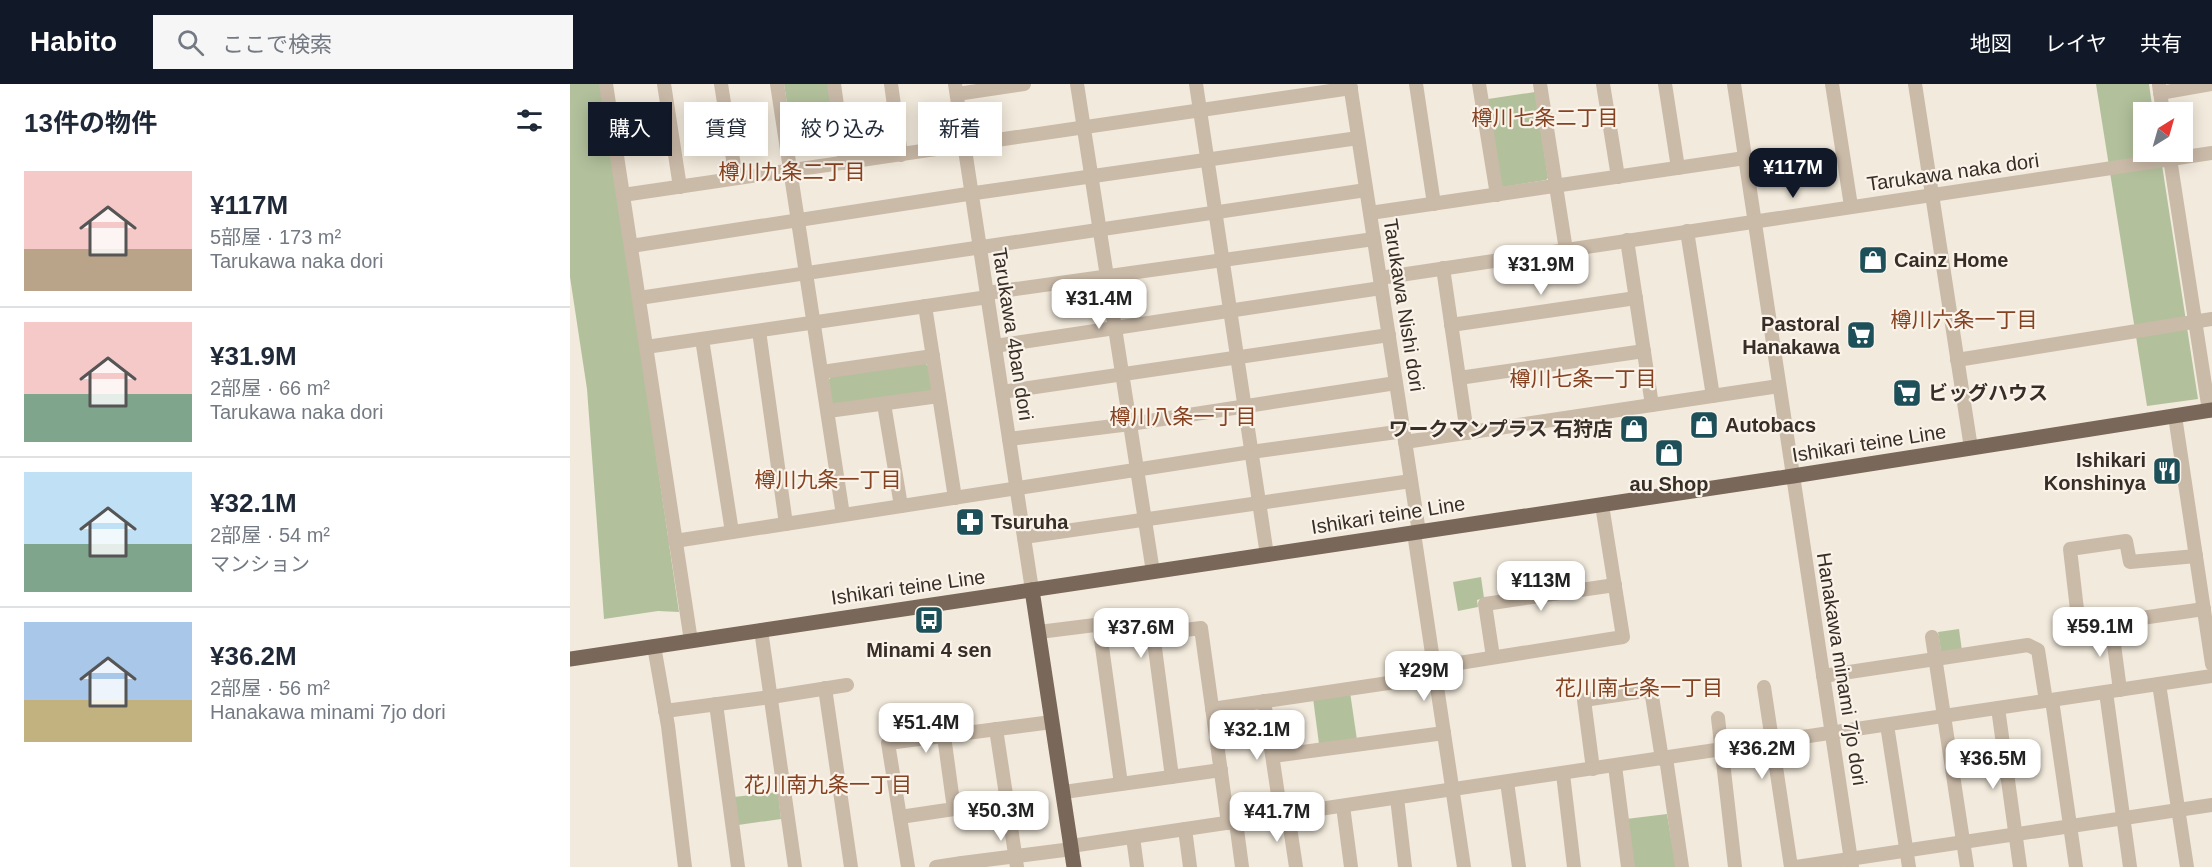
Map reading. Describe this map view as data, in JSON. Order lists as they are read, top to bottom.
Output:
{
  "streets": {
    "main road": ["Ishikari teine Line"],
    "street": [
      "Tarukawa naka dori",
      "Tarukawa Nishi dori",
      "Tarukawa 4ban dori",
      "Hanakawa minami 7jo dori"
    ]
  },
  "crossings": [
    ["Tarukawa naka dori", "Tarukawa Nishi dori"],
    ["Tarukawa naka dori", "Tarukawa 4ban dori"],
    ["Tarukawa naka dori", "Hanakawa minami 7jo dori"],
    ["Tarukawa Nishi dori", "Ishikari teine Line"],
    ["Tarukawa 4ban dori", "Ishikari teine Line"],
    ["Ishikari teine Line", "Hanakawa minami 7jo dori"]
  ],
  "districts": [
    "樽川七条二丁目",
    "樽川九条二丁目",
    "樽川六条一丁目",
    "樽川七条一丁目",
    "樽川八条一丁目",
    "樽川九条一丁目",
    "花川南七条一丁目",
    "花川南九条一丁目"
  ],
  "places": {
    "shop": [
      "Cainz Home",
      "Autobacs",
      "ワークマンプラス 石狩店",
      "au Shop"
    ],
    "supermarket": ["Pastoral Hanakawa", "ビッグハウス"],
    "restaurant": ["Ishikari Konshinya"],
    "pharmacy": ["Tsuruha"],
    "bus stop": ["Minami 4 sen"]
  },
  "north": "top right",
  "page": {
    "header": "Habito",
    "search": "ここで検索",
    "nav": ["地図", "レイヤ", "共有"],
    "heading": "13件の物件",
    "chip": [
      "購入",
      "賃貸",
      "絞り込み",
      "新着"
    ],
    "price": [
      "¥117M",
      "¥31.9M",
      "¥31.4M",
      "¥113M",
      "¥59.1M",
      "¥37.6M",
      "¥29M",
      "¥51.4M",
      "¥32.1M",
      "¥36.2M",
      "¥36.5M",
      "¥50.3M",
      "¥41.7M"
    ],
    "list": [
      {
        "name": "¥117M",
        "note": "5部屋 · 173 m² · Tarukawa naka dori"
      },
      {
        "name": "¥31.9M",
        "note": "2部屋 · 66 m² · Tarukawa naka dori"
      },
      {
        "name": "¥32.1M",
        "note": "2部屋 · 54 m² · マンション"
      },
      {
        "name": "¥36.2M",
        "note": "2部屋 · 56 m² · Hanakawa minami 7jo dori"
      }
    ]
  }
}
